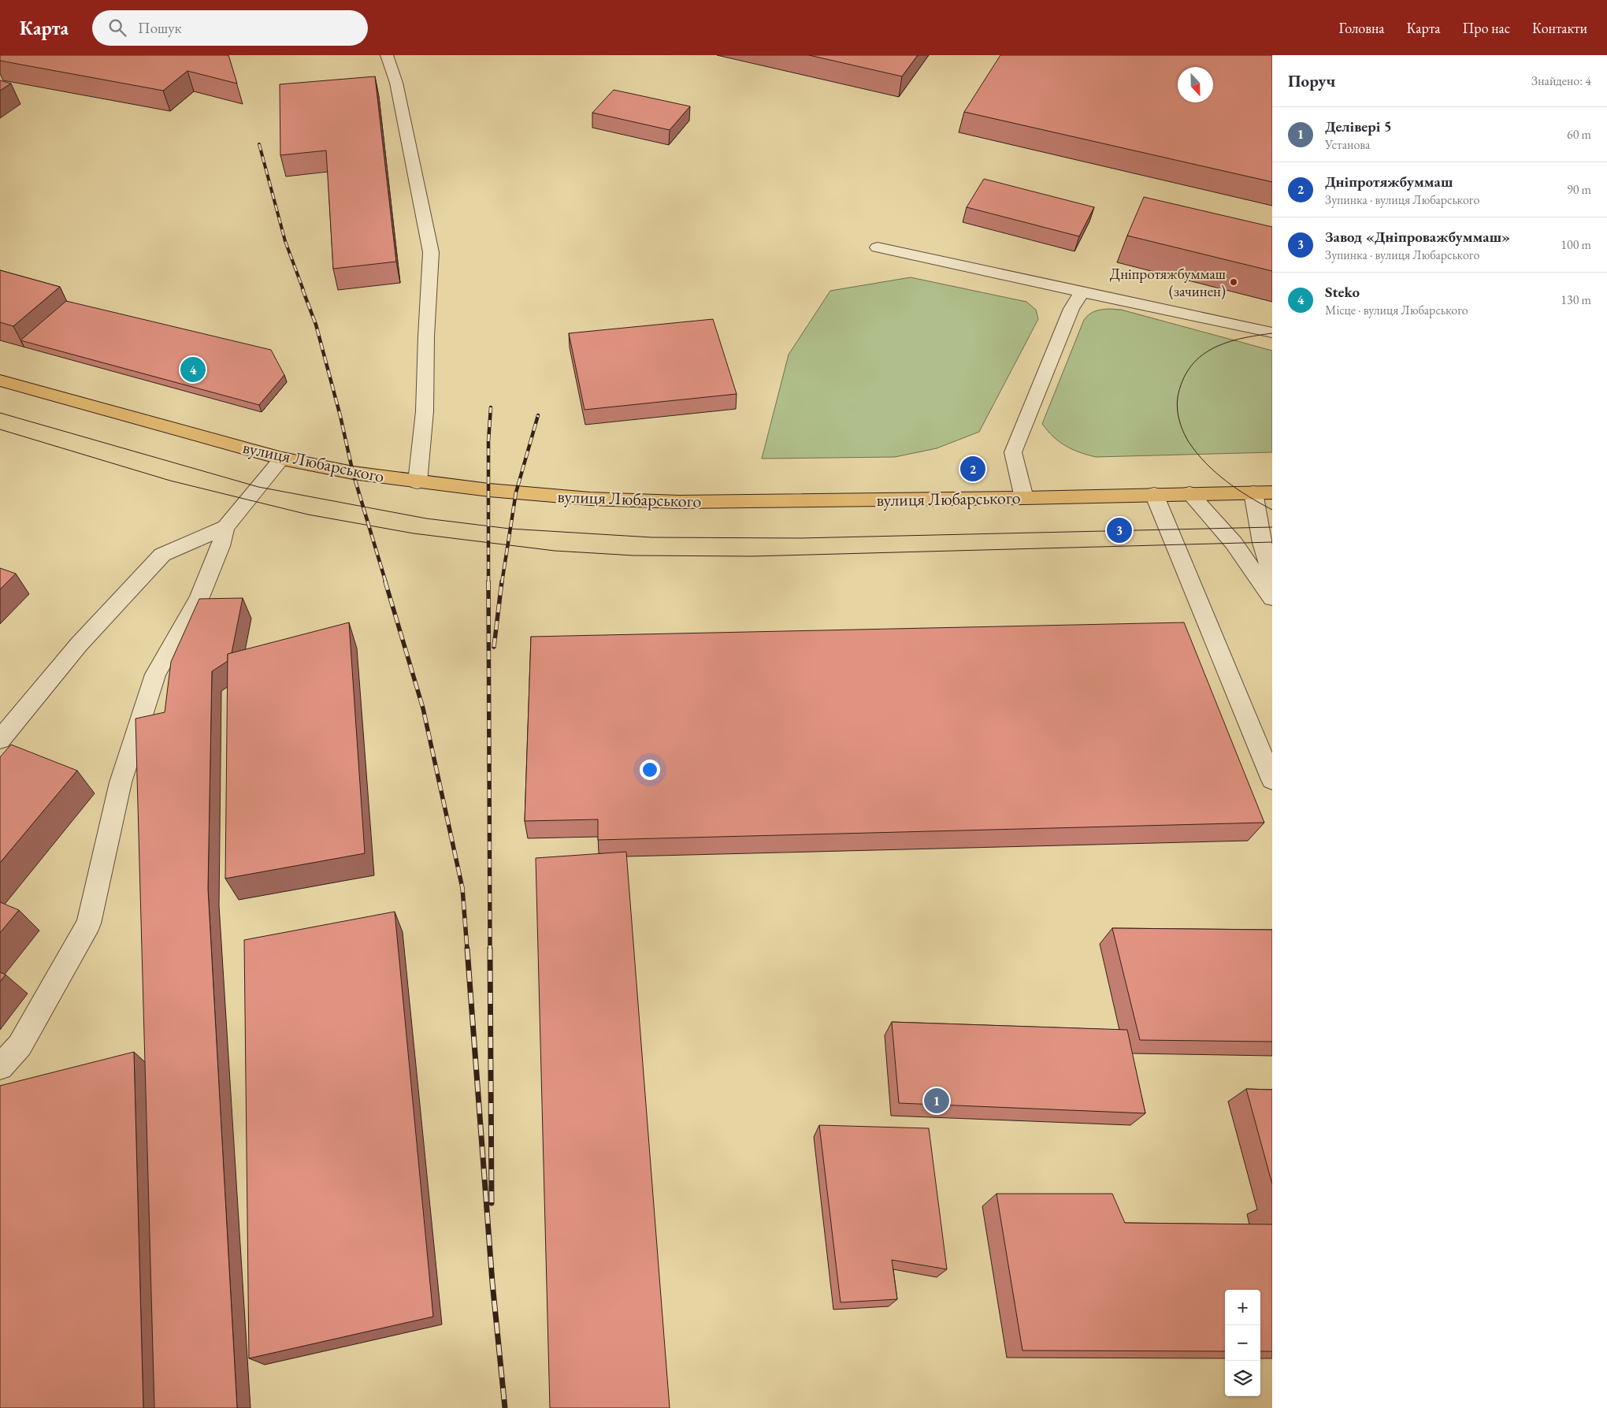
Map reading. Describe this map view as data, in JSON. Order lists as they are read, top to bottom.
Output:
{
  "streets": {
    "main road": ["вулиця Любарського"]
  },
  "places": ["Дніпротяжбуммаш (зачинен)"],
  "north": "bottom",
  "page": {
    "header": "Карта",
    "search": "Пошук",
    "nav": [
      "Головна",
      "Карта",
      "Про нас",
      "Контакти"
    ],
    "heading": ["Поруч", "Знайдено: 4"],
    "list": [
      {
        "mark": "1",
        "name": "Делівері 5",
        "note": "Установа",
        "value": "60 m"
      },
      {
        "mark": "2",
        "name": "Дніпротяжбуммаш",
        "note": "Зупинка · вулиця Любарського",
        "value": "90 m"
      },
      {
        "mark": "3",
        "name": "Завод «Дніпроважбуммаш»",
        "note": "Зупинка · вулиця Любарського",
        "value": "100 m"
      },
      {
        "mark": "4",
        "name": "Steko",
        "note": "Місце · вулиця Любарського",
        "value": "130 m"
      }
    ],
    "pins": [
      "4",
      "2",
      "3",
      "1"
    ],
    "map_buttons": ["+", "−"]
  }
}
